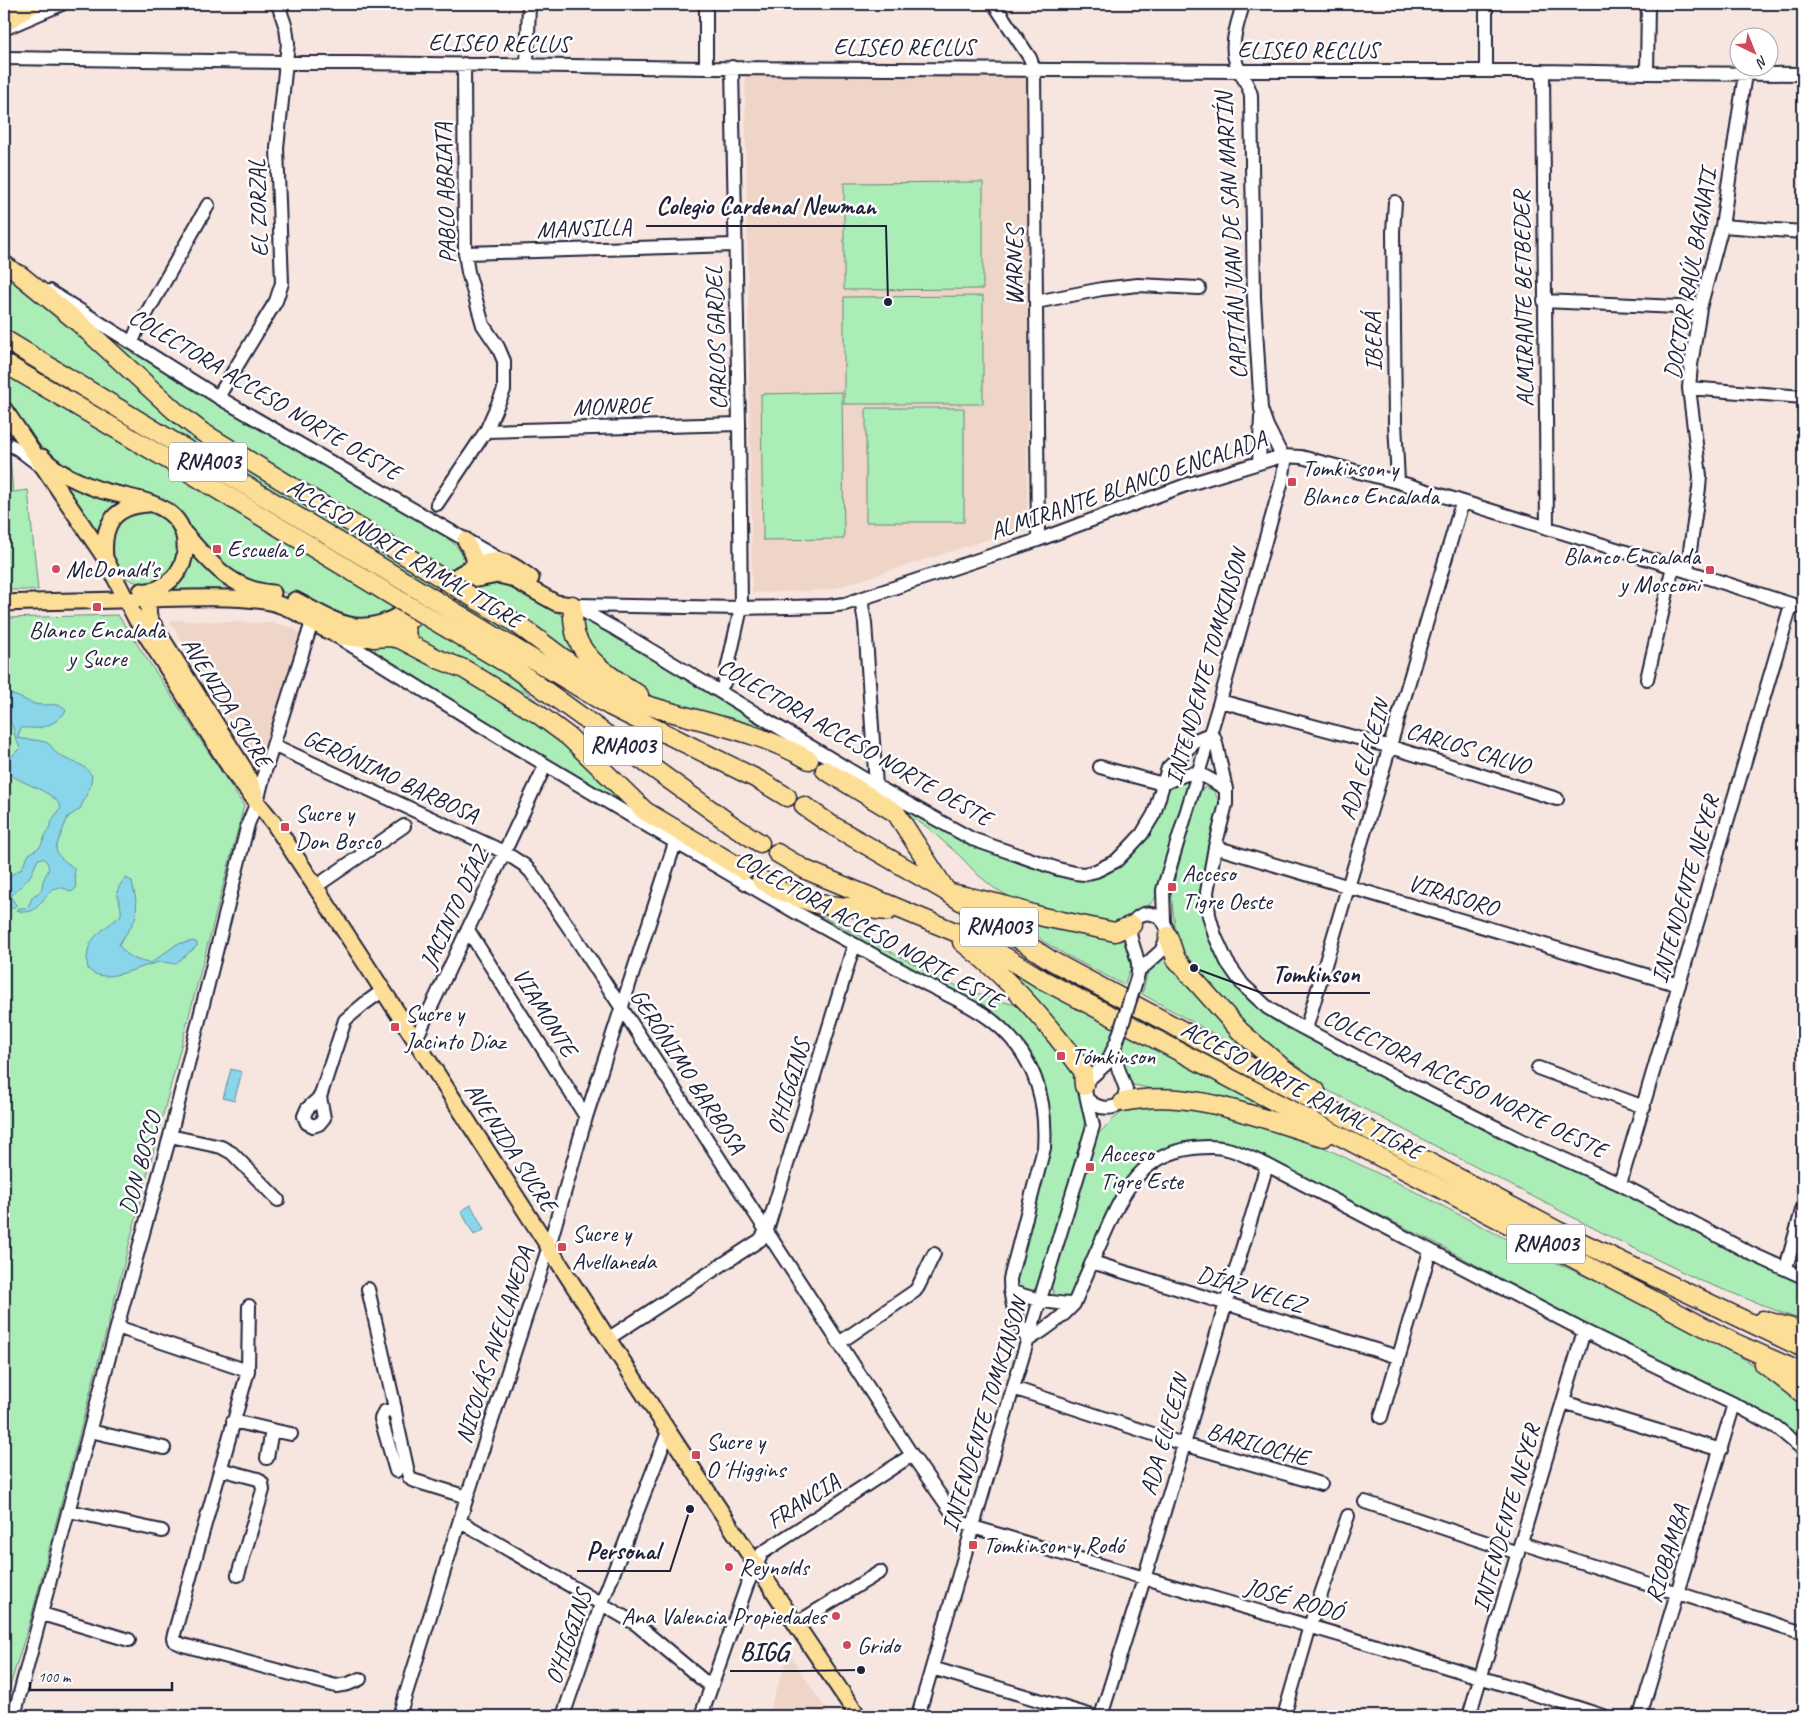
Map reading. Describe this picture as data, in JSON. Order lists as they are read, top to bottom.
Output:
{
  "streets": {
    "highway": ["RNA003", "ACCESO NORTE RAMAL TIGRE"],
    "main road": ["COLECTORA ACCESO NORTE OESTE", "ALMIRANTE BLANCO ENCALADA", "AVENIDA SUCRE"],
    "street": [
      "ELISEO RECLUS",
      "PABLO ABRIATA",
      "EL ZORZAL",
      "MANSILLA",
      "CAPITÁN JUAN DE SAN MARTÍN",
      "WARNES",
      "DOCTOR RAÚL BAGNATI",
      "ALMIRANTE BETBEDER",
      "CARLOS GARDEL",
      "IBERÁ",
      "MONROE",
      "INTENDENTE TOMKINSON",
      "CARLOS CALVO",
      "ADA ELFLEIN",
      "GERÓNIMO BARBOSA",
      "INTENDENTE NEYER",
      "VIRASORO",
      "JACINTO DÍAZ",
      "COLECTORA ACCESO NORTE ESTE",
      "VIAMONTE",
      "O'HIGGINS",
      "DON BOSCO",
      "DÍAZ VELEZ",
      "NICOLÁS AVELLANEDA",
      "BARILOCHE",
      "FRANCIA",
      "RIOBAMBA",
      "JOSÉ RODÓ"
    ]
  },
  "crossings": [
    ["ELISEO RECLUS", "PABLO ABRIATA"],
    ["ELISEO RECLUS", "EL ZORZAL"],
    ["ELISEO RECLUS", "CAPITÁN JUAN DE SAN MARTÍN"],
    ["ELISEO RECLUS", "WARNES"],
    ["ELISEO RECLUS", "ALMIRANTE BETBEDER"],
    ["ELISEO RECLUS", "CARLOS GARDEL"],
    ["PABLO ABRIATA", "MANSILLA"],
    ["PABLO ABRIATA", "MONROE"],
    ["EL ZORZAL", "COLECTORA ACCESO NORTE OESTE"],
    ["MANSILLA", "CARLOS GARDEL"],
    ["CAPITÁN JUAN DE SAN MARTÍN", "ALMIRANTE BLANCO ENCALADA"],
    ["CAPITÁN JUAN DE SAN MARTÍN", "INTENDENTE TOMKINSON"],
    ["WARNES", "ALMIRANTE BLANCO ENCALADA"],
    ["DOCTOR RAÚL BAGNATI", "ALMIRANTE BLANCO ENCALADA"],
    ["ALMIRANTE BETBEDER", "ALMIRANTE BLANCO ENCALADA"],
    ["CARLOS GARDEL", "MONROE"],
    ["CARLOS GARDEL", "ALMIRANTE BLANCO ENCALADA"],
    ["IBERÁ", "ALMIRANTE BLANCO ENCALADA"],
    ["COLECTORA ACCESO NORTE OESTE", "ALMIRANTE BLANCO ENCALADA"],
    ["COLECTORA ACCESO NORTE OESTE", "INTENDENTE TOMKINSON"],
    ["COLECTORA ACCESO NORTE OESTE", "ADA ELFLEIN"],
    ["COLECTORA ACCESO NORTE OESTE", "INTENDENTE NEYER"],
    ["COLECTORA ACCESO NORTE OESTE", "VIRASORO"],
    ["ALMIRANTE BLANCO ENCALADA", "ACCESO NORTE RAMAL TIGRE"],
    ["ALMIRANTE BLANCO ENCALADA", "INTENDENTE TOMKINSON"],
    ["ALMIRANTE BLANCO ENCALADA", "AVENIDA SUCRE"],
    ["ALMIRANTE BLANCO ENCALADA", "ADA ELFLEIN"],
    ["ALMIRANTE BLANCO ENCALADA", "INTENDENTE NEYER"],
    ["ALMIRANTE BLANCO ENCALADA", "COLECTORA ACCESO NORTE ESTE"],
    ["ALMIRANTE BLANCO ENCALADA", "DON BOSCO"],
    ["INTENDENTE TOMKINSON", "CARLOS CALVO"],
    ["INTENDENTE TOMKINSON", "GERÓNIMO BARBOSA"],
    ["INTENDENTE TOMKINSON", "COLECTORA ACCESO NORTE ESTE"],
    ["INTENDENTE TOMKINSON", "BARILOCHE"],
    ["INTENDENTE TOMKINSON", "JOSÉ RODÓ"],
    ["AVENIDA SUCRE", "JACINTO DÍAZ"],
    ["AVENIDA SUCRE", "O'HIGGINS"],
    ["AVENIDA SUCRE", "DON BOSCO"],
    ["AVENIDA SUCRE", "NICOLÁS AVELLANEDA"],
    ["AVENIDA SUCRE", "FRANCIA"],
    ["CARLOS CALVO", "ADA ELFLEIN"],
    ["ADA ELFLEIN", "VIRASORO"],
    ["ADA ELFLEIN", "DÍAZ VELEZ"],
    ["ADA ELFLEIN", "BARILOCHE"],
    ["ADA ELFLEIN", "JOSÉ RODÓ"],
    ["GERÓNIMO BARBOSA", "JACINTO DÍAZ"],
    ["GERÓNIMO BARBOSA", "O'HIGGINS"],
    ["GERÓNIMO BARBOSA", "DON BOSCO"],
    ["GERÓNIMO BARBOSA", "NICOLÁS AVELLANEDA"],
    ["GERÓNIMO BARBOSA", "FRANCIA"],
    ["GERÓNIMO BARBOSA", "JOSÉ RODÓ"],
    ["INTENDENTE NEYER", "VIRASORO"],
    ["INTENDENTE NEYER", "JOSÉ RODÓ"],
    ["JACINTO DÍAZ", "COLECTORA ACCESO NORTE ESTE"],
    ["JACINTO DÍAZ", "VIAMONTE"],
    ["COLECTORA ACCESO NORTE ESTE", "O'HIGGINS"],
    ["COLECTORA ACCESO NORTE ESTE", "NICOLÁS AVELLANEDA"],
    ["VIAMONTE", "NICOLÁS AVELLANEDA"]
  ],
  "places": {
    "other": [
      "Colegio Cardenal Newman",
      "McDonald's",
      "Tomkinson",
      "Personal",
      "Reynolds",
      "Ana Valencia Propiedades",
      "Grido",
      "BIGG"
    ],
    "transit": [
      "Tomkinson y Blanco Encalada",
      "Escuela 6",
      "Blanco Encalada y Mosconi",
      "Blanco Encalada y Sucre",
      "Sucre y Don Bosco",
      "Acceso Tigre Oeste",
      "Sucre y Jacinto Díaz",
      "Tómkinson",
      "Acceso Tigre Este",
      "Sucre y Avellaneda",
      "Sucre y O´Higgins",
      "Tomkinson y Rodó"
    ]
  },
  "scale_bar": "100 m",
  "north": "bottom right"
}
